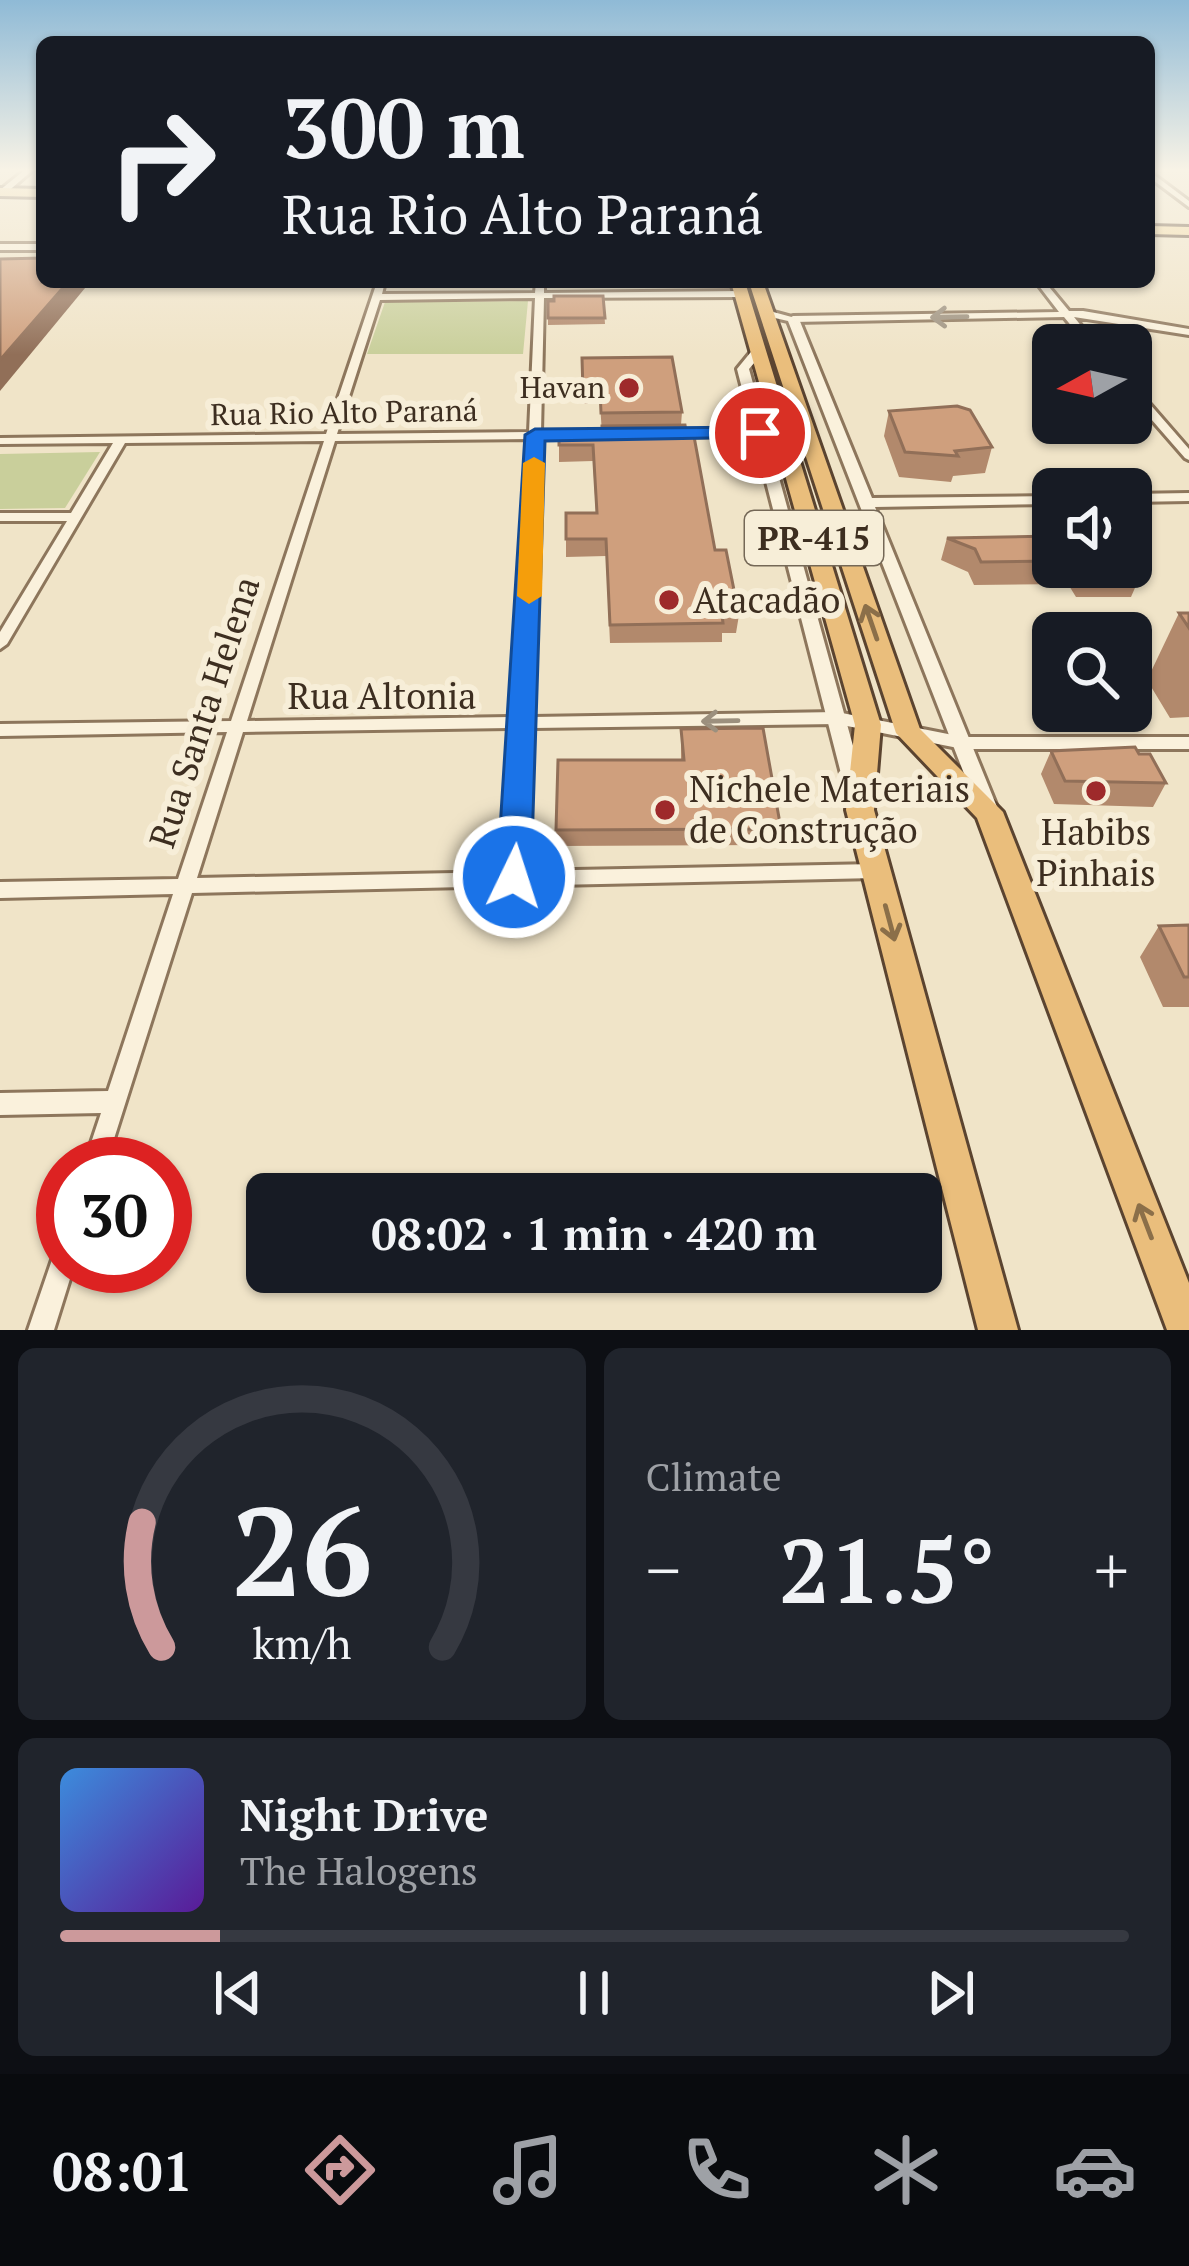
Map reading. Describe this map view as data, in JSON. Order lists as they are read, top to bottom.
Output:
{
  "streets": {
    "highway": ["PR-415"],
    "street": ["Rua Rio Alto Paraná", "Rua Altonia", "Rua Santa Helena"]
  },
  "crossings": [
    ["Rua Rio Alto Paraná", "Rua Santa Helena"],
    ["PR-415", "Rua Altonia"],
    ["Rua Altonia", "Rua Santa Helena"]
  ],
  "places": [
    "Havan",
    "Atacadão",
    "Habibs Pinhais",
    "Nichele Materiais de Construção"
  ],
  "north": "left",
  "page": {
    "turn": ["300 m", "Rua Rio Alto Paraná"],
    "limit": "30",
    "trip": "08:02 · 1 min · 420 m",
    "tile": "Climate",
    "heat": ["−", "21.5°", "+"],
    "song": ["Night Drive", "The Halogens"],
    "tabs": "08:01",
    "gauge": ["26", "km/h"]
  }
}
